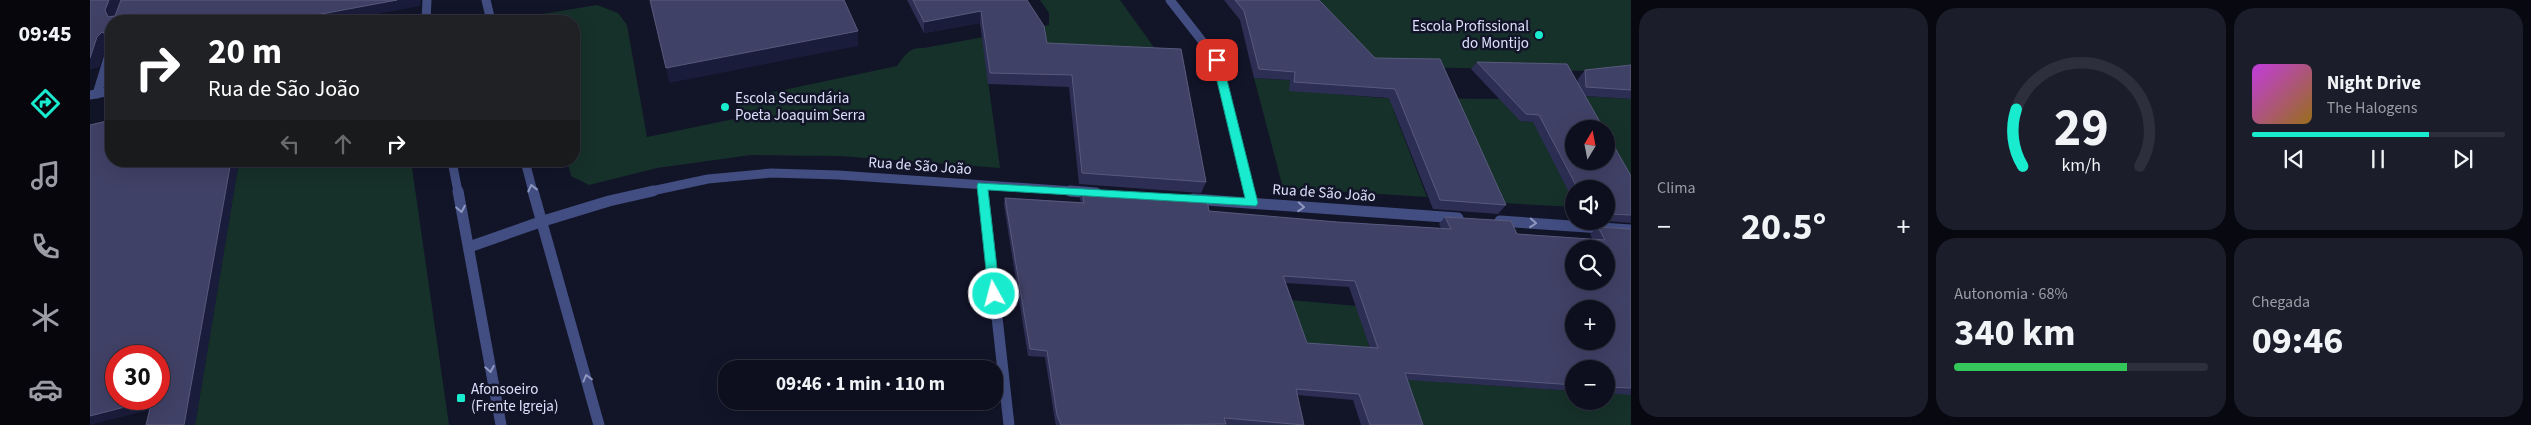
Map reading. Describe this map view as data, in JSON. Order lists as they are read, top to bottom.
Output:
{
  "streets": {
    "street": ["Rua de São João"]
  },
  "places": {
    "other": ["Escola Profissional do Montijo", "Escola Secundária Poeta Joaquim Serra"],
    "transit": ["Afonsoeiro (Frente Igreja)"]
  },
  "north": "top",
  "page": {
    "tabs": "09:45",
    "tile": [
      "Clima",
      ["Autonomia · 68%", "340 km"],
      ["Chegada", "09:46"]
    ],
    "turn": ["20 m", "Rua de São João"],
    "song": ["Night Drive", "The Halogens"],
    "map_buttons": ["+", "−"],
    "heat": ["−", "20.5°", "+"],
    "limit": "30",
    "trip": "09:46 · 1 min · 110 m",
    "gauge": ["29", "km/h"]
  }
}
